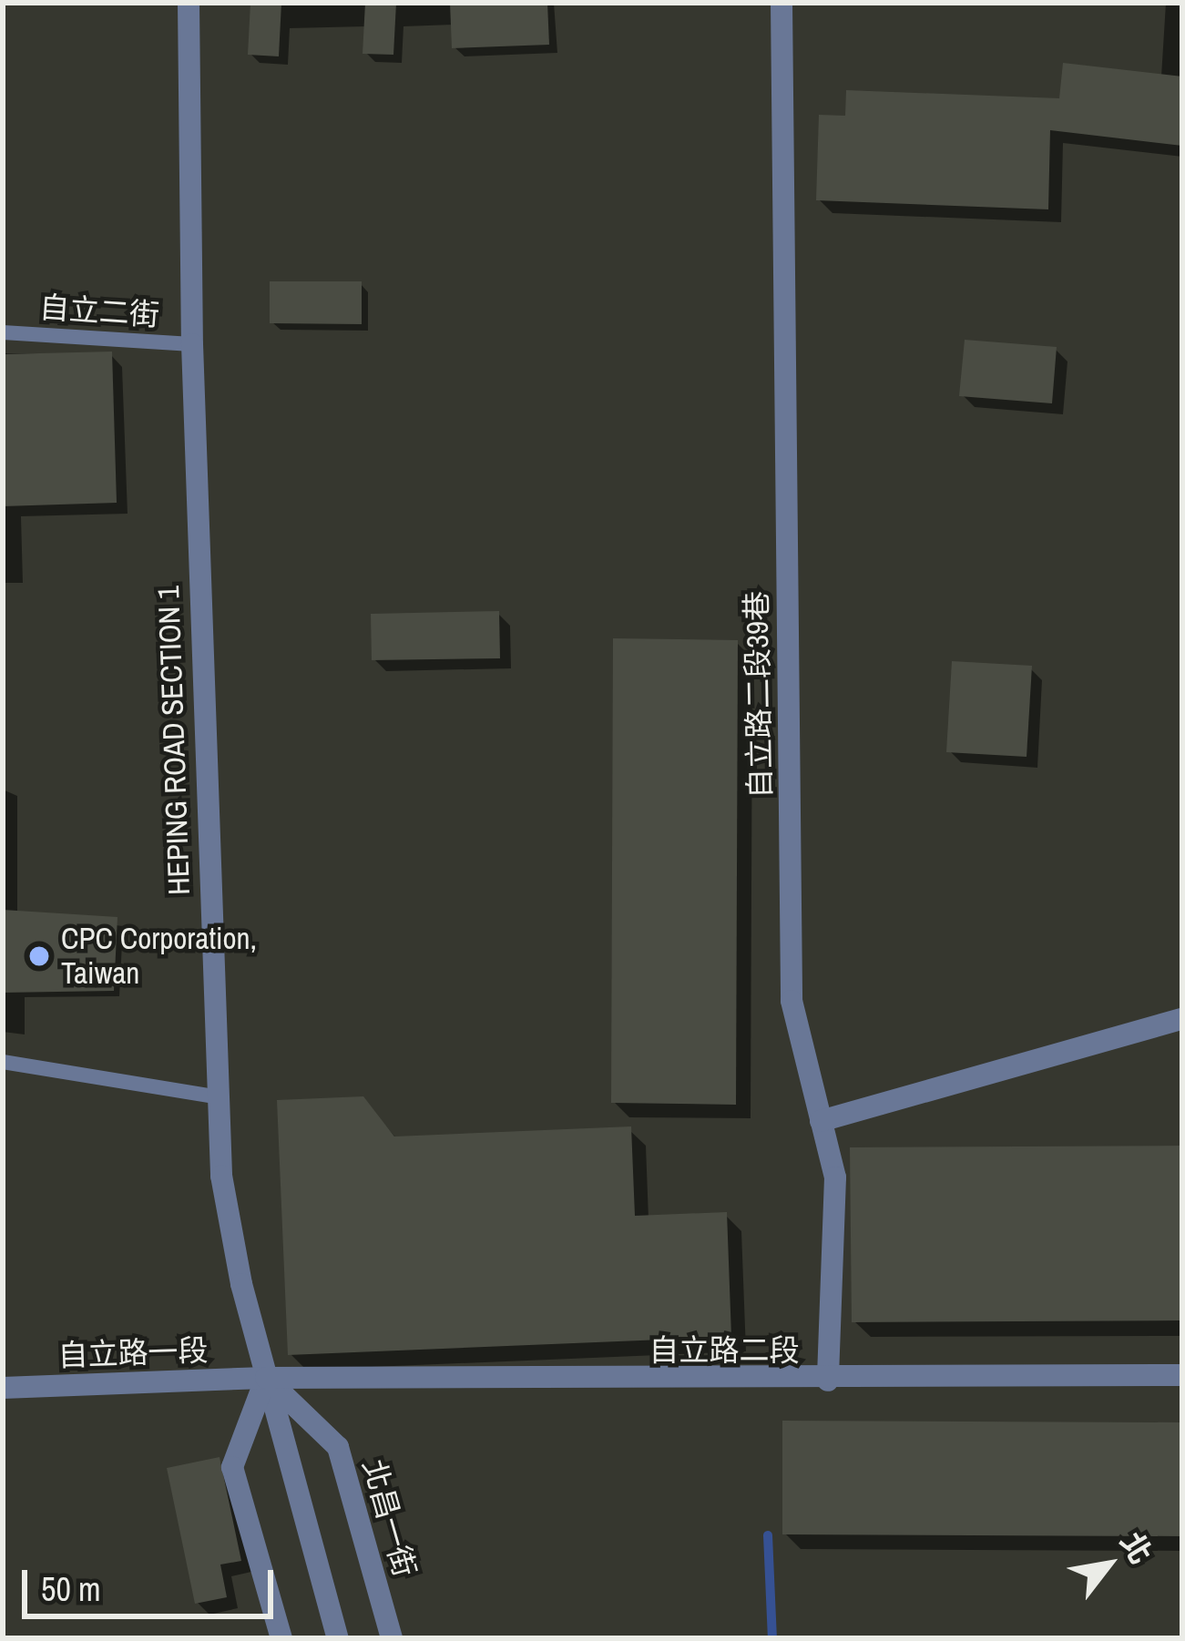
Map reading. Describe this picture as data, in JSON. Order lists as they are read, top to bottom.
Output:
{
  "streets": {
    "street": [
      "自立路二段39巷",
      "HEPING ROAD SECTION 1",
      "自立路二段",
      "自立路一段",
      "北昌一街"
    ],
    "lane": ["自立二街"]
  },
  "crossings": [
    ["自立二街", "HEPING ROAD SECTION 1"],
    ["自立路二段39巷", "自立路二段"],
    ["HEPING ROAD SECTION 1", "自立路二段"],
    ["HEPING ROAD SECTION 1", "自立路一段"],
    ["HEPING ROAD SECTION 1", "北昌一街"],
    ["自立路二段", "自立路一段"],
    ["自立路二段", "北昌一街"],
    ["自立路一段", "北昌一街"]
  ],
  "places": ["CPC Corporation, Taiwan"],
  "scale_bar": "50 m",
  "north": "top right"
}
